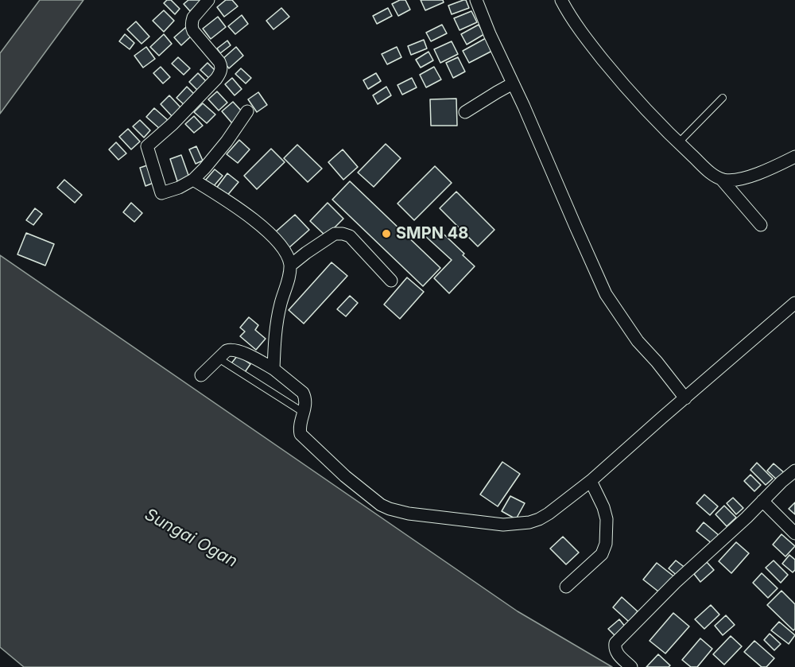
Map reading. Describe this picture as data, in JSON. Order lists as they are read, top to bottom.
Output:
{
  "water": ["Sungai Ogan"],
  "places": ["SMPN 48"]
}
